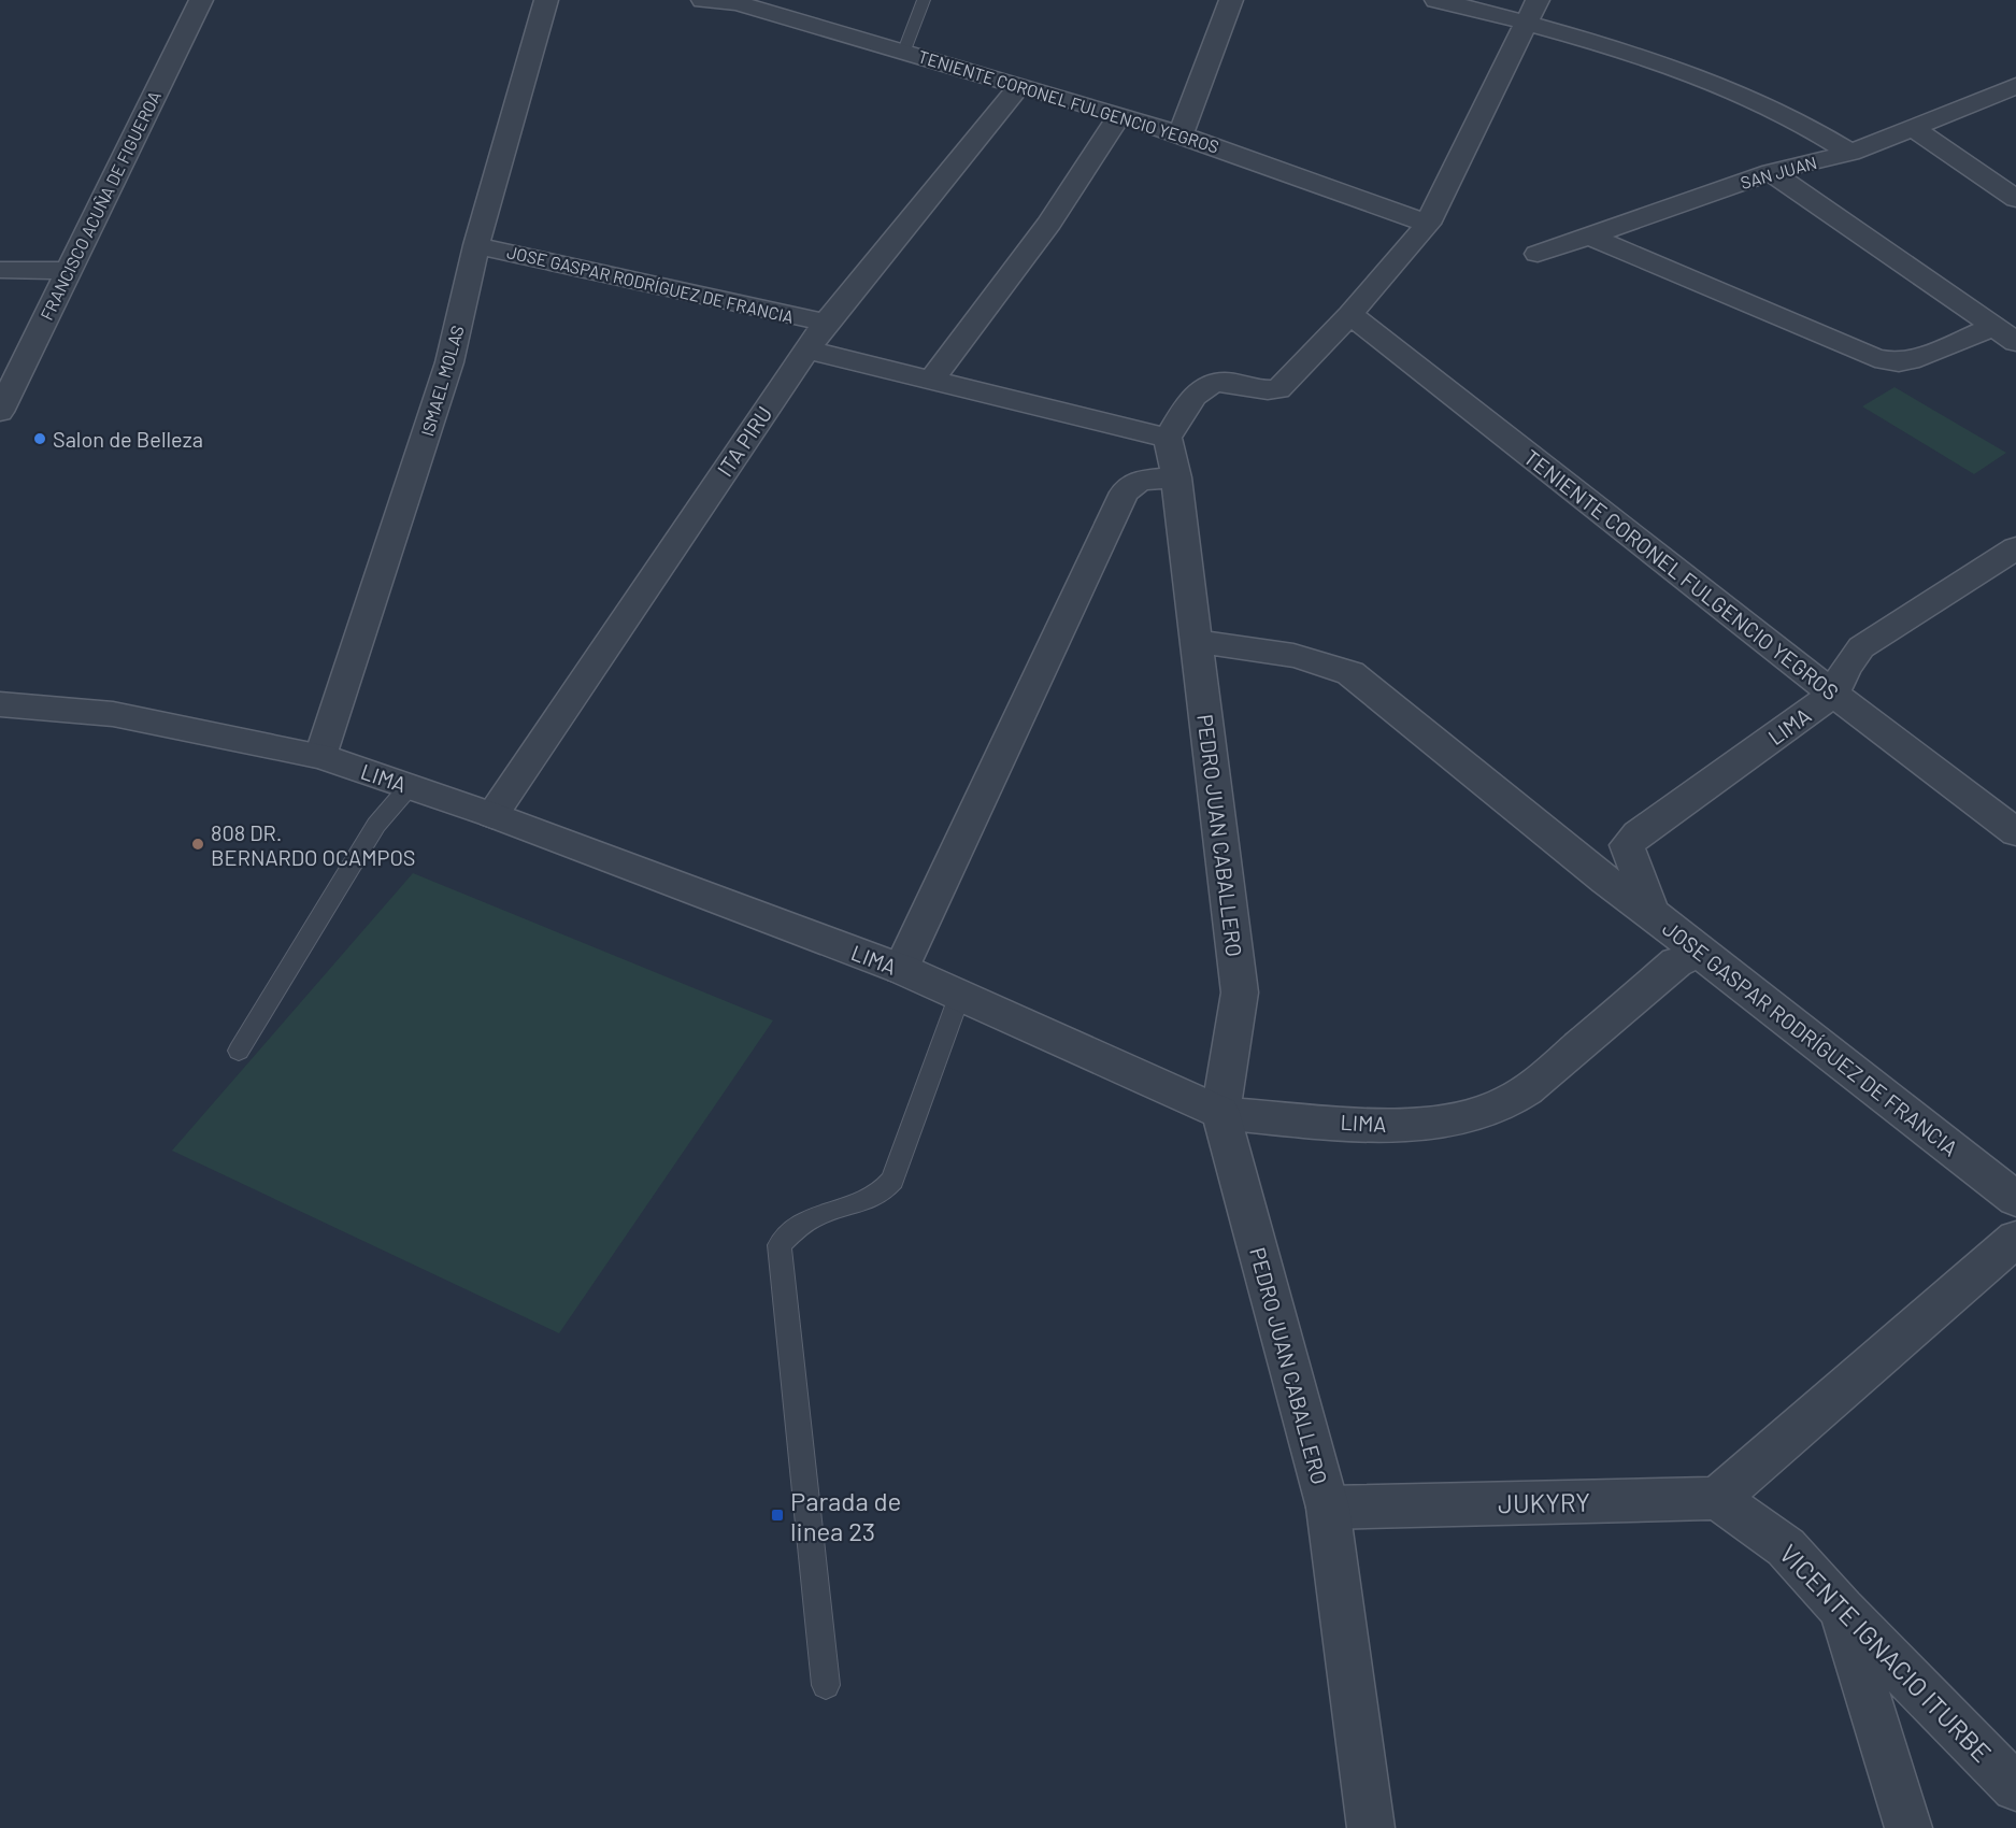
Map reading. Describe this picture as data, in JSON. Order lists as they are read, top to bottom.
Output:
{
  "streets": {
    "street": [
      "TENIENTE CORONEL FULGENCIO YEGROS",
      "SAN JUAN",
      "FRANCISCO ACUÑA DE FIGUEROA",
      "JOSE GASPAR RODRÍGUEZ DE FRANCIA",
      "ISMAEL MOLAS",
      "ITA PIRU",
      "LIMA",
      "PEDRO JUAN CABALLERO",
      "JUKYRY",
      "VICENTE IGNACIO ITURBE"
    ]
  },
  "crossings": [
    ["TENIENTE CORONEL FULGENCIO YEGROS", "ITA PIRU"],
    ["TENIENTE CORONEL FULGENCIO YEGROS", "LIMA"],
    ["JOSE GASPAR RODRÍGUEZ DE FRANCIA", "ISMAEL MOLAS"],
    ["JOSE GASPAR RODRÍGUEZ DE FRANCIA", "ITA PIRU"],
    ["JOSE GASPAR RODRÍGUEZ DE FRANCIA", "LIMA"],
    ["ISMAEL MOLAS", "LIMA"],
    ["ITA PIRU", "LIMA"],
    ["LIMA", "PEDRO JUAN CABALLERO"],
    ["PEDRO JUAN CABALLERO", "JUKYRY"],
    ["JUKYRY", "VICENTE IGNACIO ITURBE"]
  ],
  "places": {
    "other": ["Salon de Belleza", "808 DR. BERNARDO OCAMPOS"],
    "transit": ["Parada de linea 23"]
  }
}
